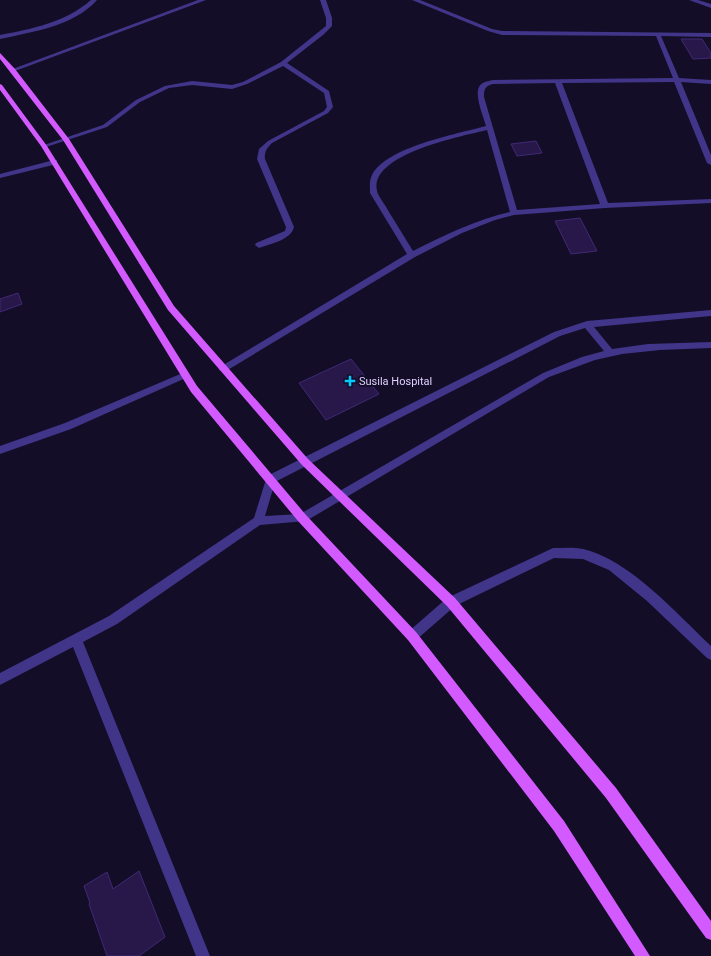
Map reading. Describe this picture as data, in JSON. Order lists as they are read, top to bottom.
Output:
{
  "places": {
    "health": ["Susila Hospital"]
  }
}
